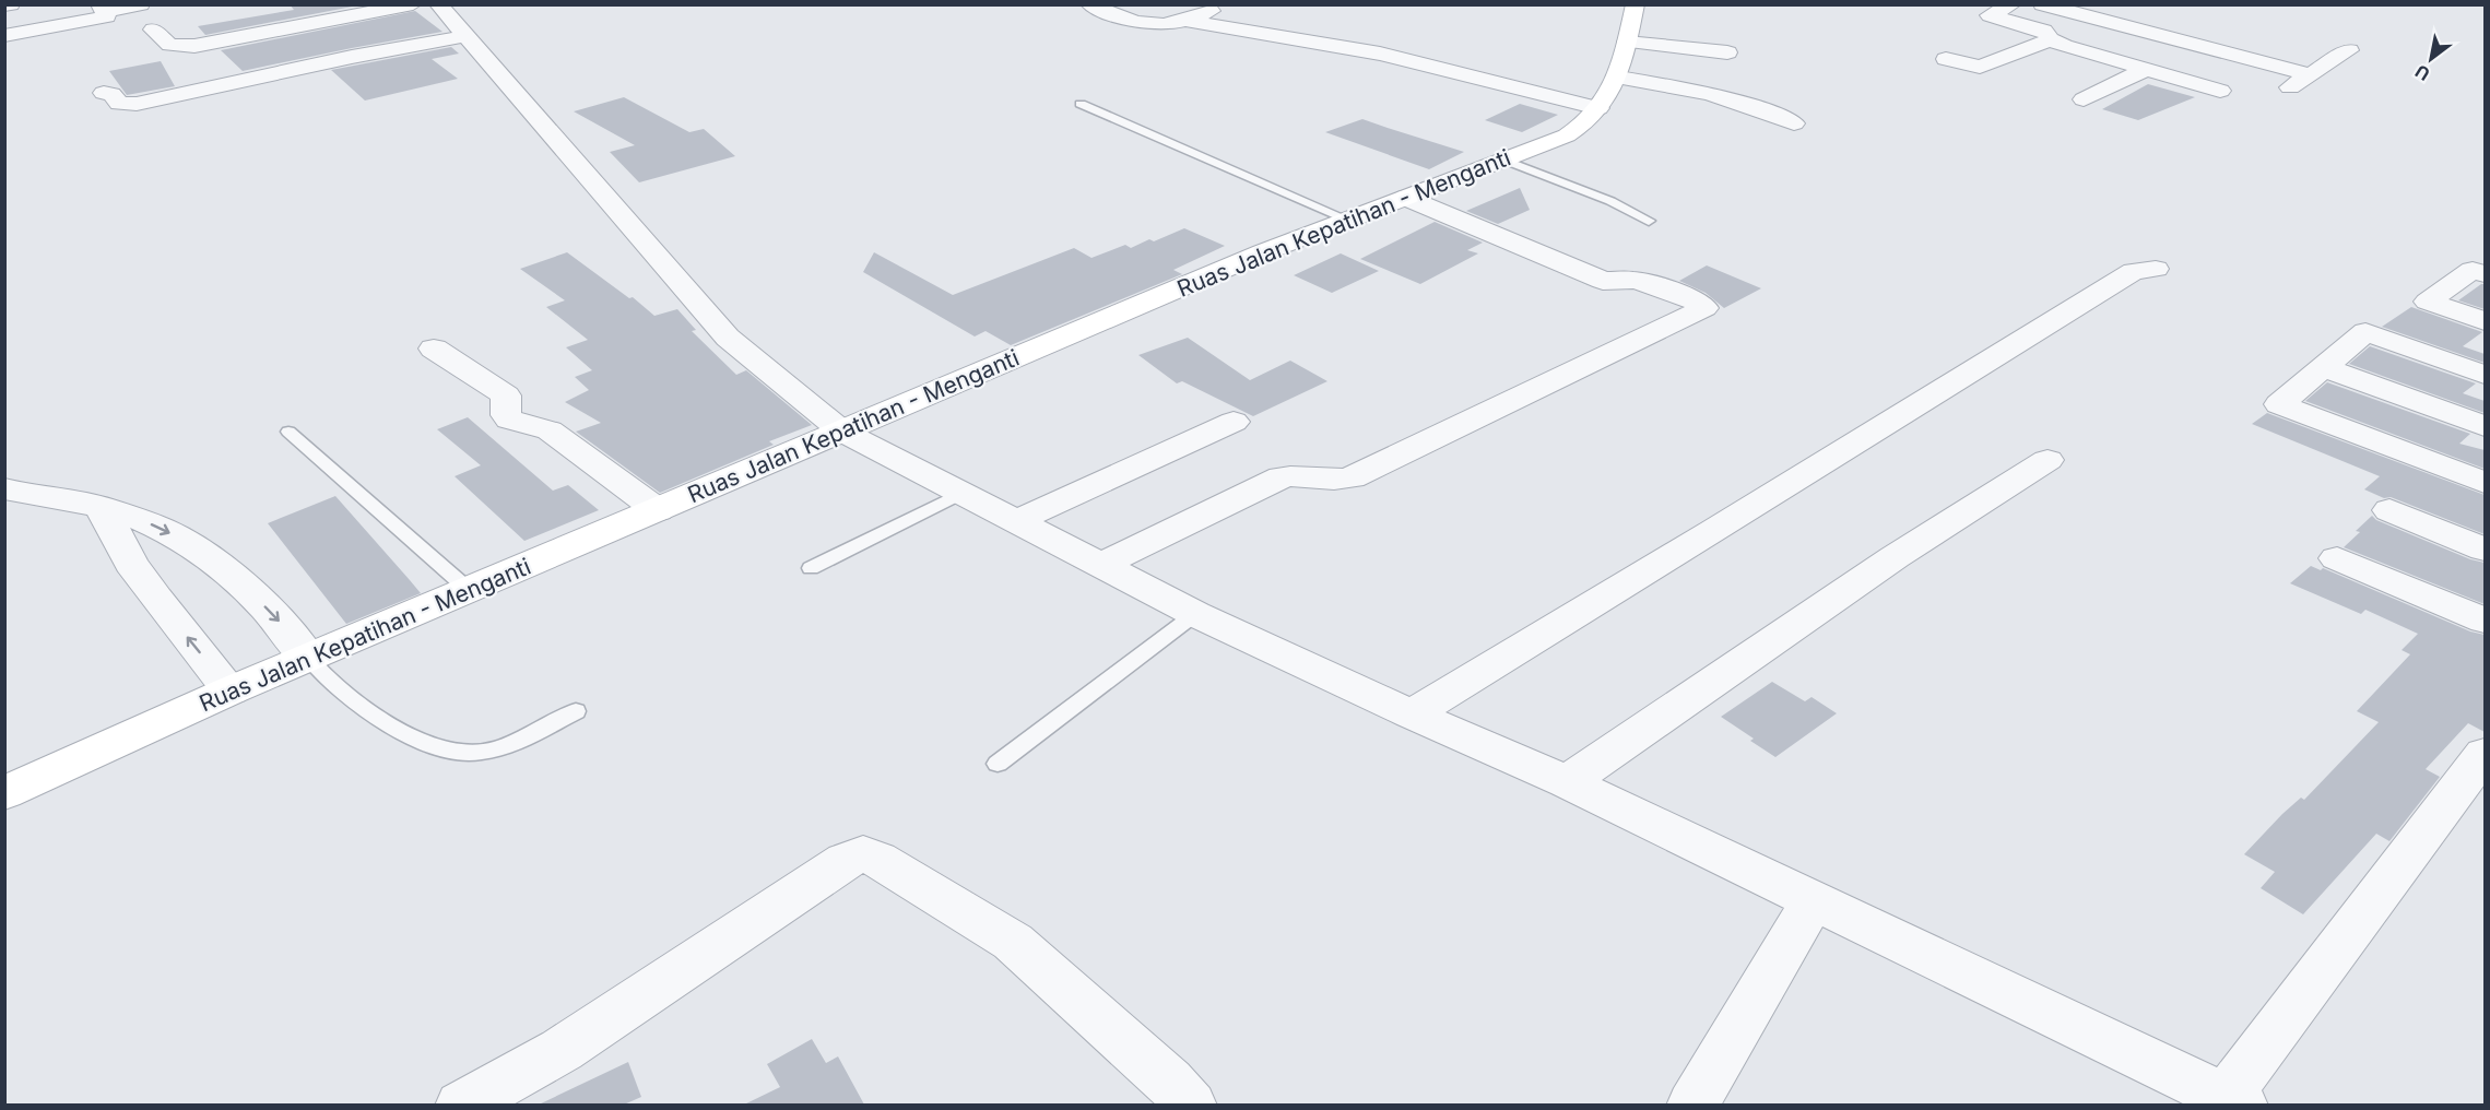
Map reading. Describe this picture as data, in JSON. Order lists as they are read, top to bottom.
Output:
{
  "streets": {
    "main road": ["Ruas Jalan Kepatihan - Menganti"]
  },
  "north": "bottom left"
}
